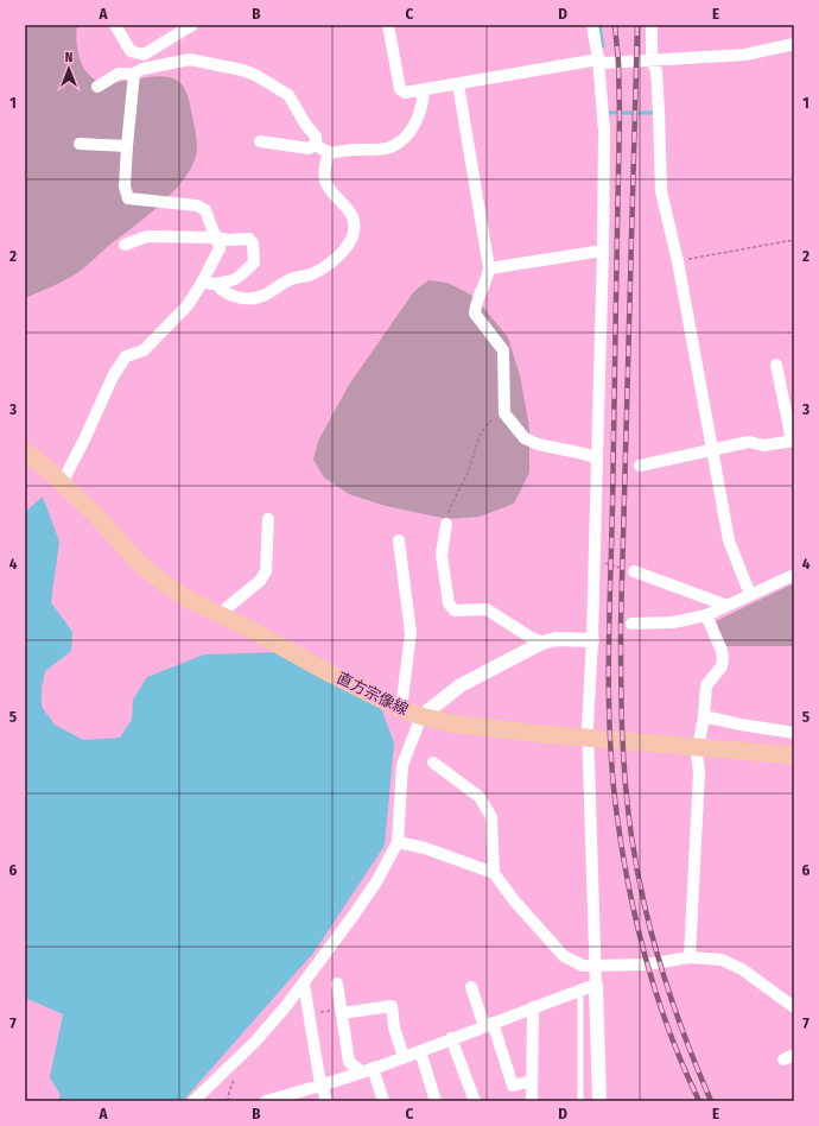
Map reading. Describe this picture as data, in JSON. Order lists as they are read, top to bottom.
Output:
{
  "streets": {
    "main road": ["直方宗像線"]
  },
  "north": "top",
  "grid": {
    "columns": [
      "A",
      "B",
      "C",
      "D",
      "E"
    ],
    "rows": [
      "1",
      "2",
      "3",
      "4",
      "5",
      "6",
      "7"
    ]
  }
}
